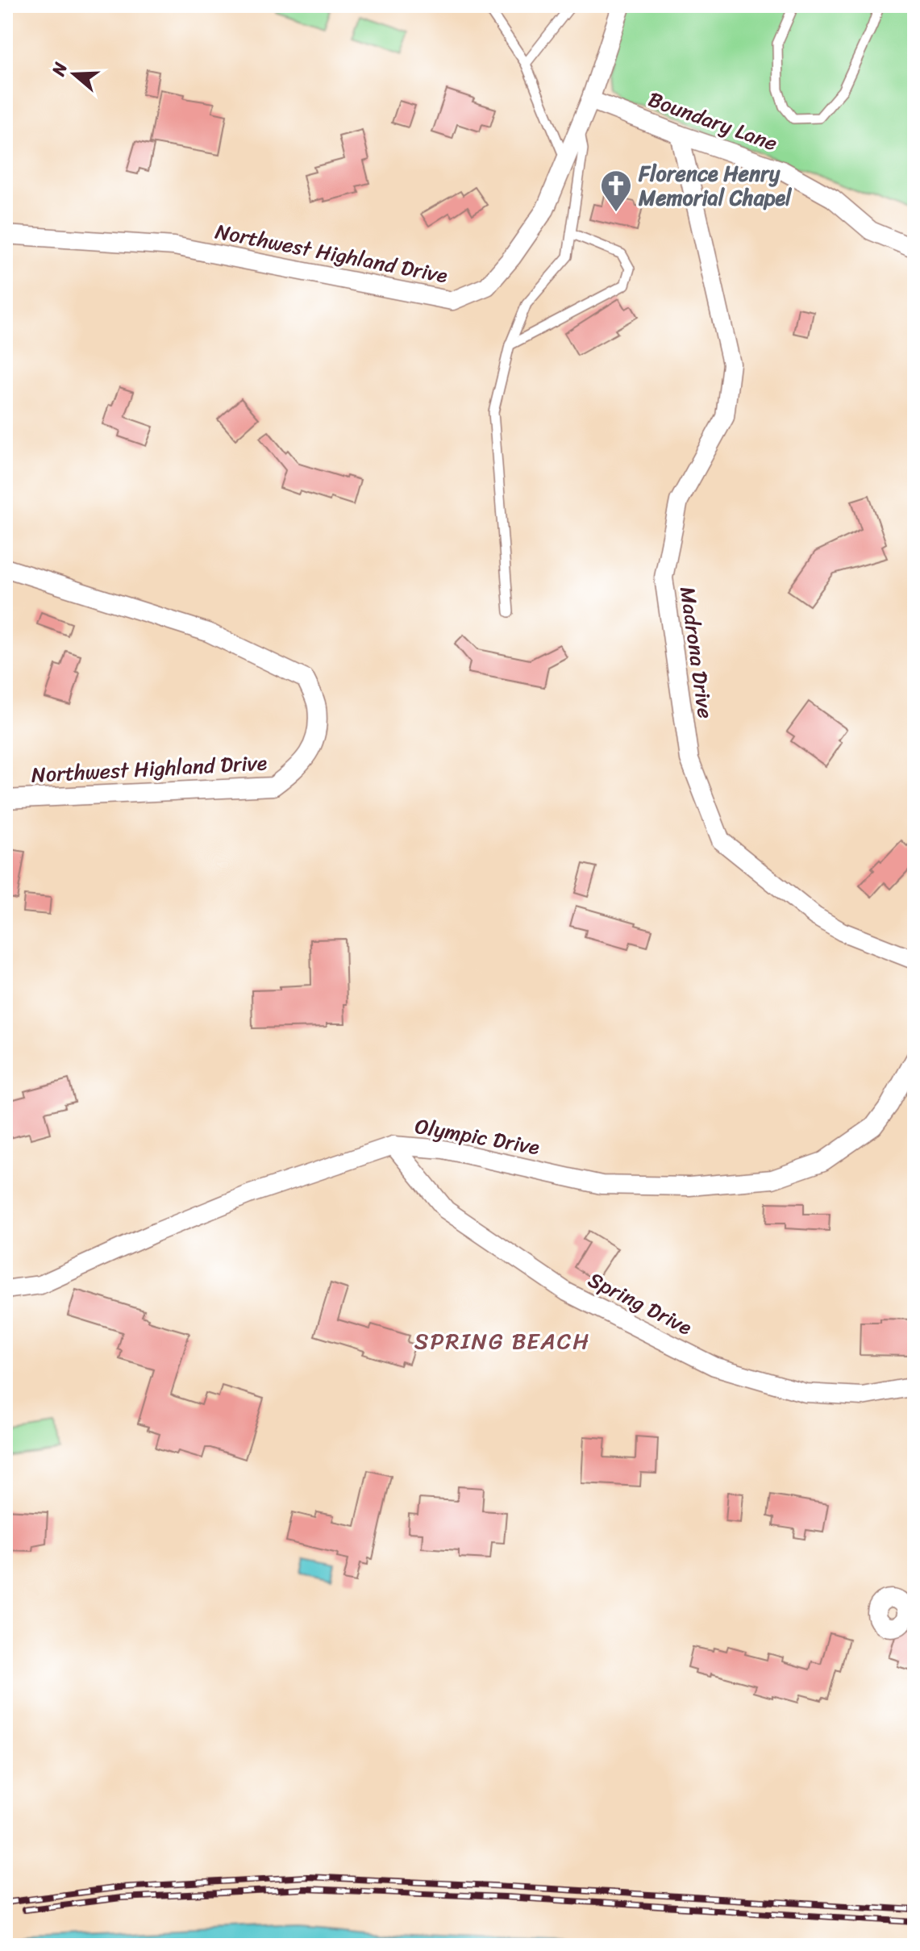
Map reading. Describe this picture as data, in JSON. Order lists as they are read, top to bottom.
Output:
{
  "streets": {
    "street": [
      "Boundary Lane",
      "Northwest Highland Drive",
      "Madrona Drive",
      "Olympic Drive",
      "Spring Drive"
    ]
  },
  "crossings": [
    ["Boundary Lane", "Northwest Highland Drive"],
    ["Boundary Lane", "Madrona Drive"],
    ["Olympic Drive", "Spring Drive"]
  ],
  "districts": ["SPRING BEACH"],
  "places": {
    "church": ["Florence Henry Memorial Chapel"]
  },
  "north": "left"
}
